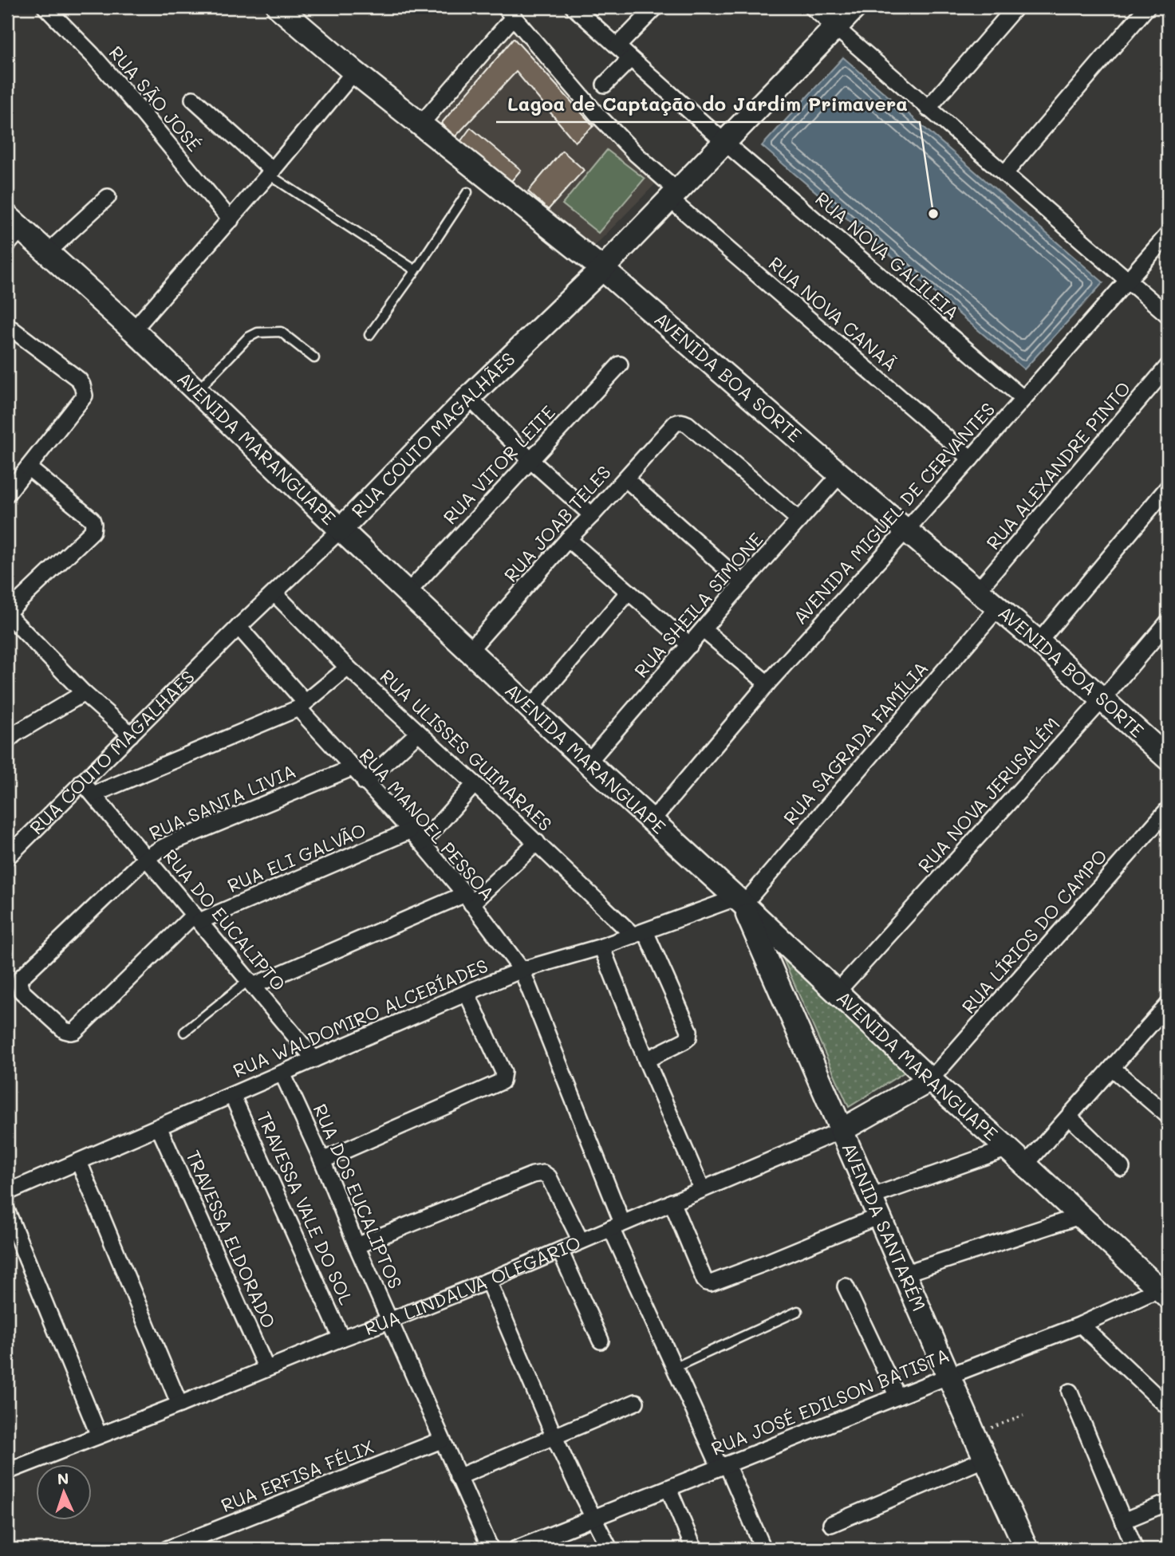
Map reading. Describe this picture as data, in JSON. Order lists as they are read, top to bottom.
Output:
{
  "streets": {
    "street": [
      "RUA SÃO JOSÉ",
      "RUA NOVA GALILEIA",
      "RUA NOVA CANAÃ",
      "AVENIDA BOA SORTE",
      "RUA COUTO MAGALHÃES",
      "AVENIDA MARANGUAPE",
      "RUA VITOR LEITE",
      "RUA ALEXANDRE PINTO",
      "AVENIDA MIGUEL DE CERVANTES",
      "RUA JOAB TELES",
      "RUA SHEILA SIMONE",
      "RUA SAGRADA FAMÍLIA",
      "RUA ULISSES GUIMARAES",
      "RUA NOVA JERUSALÉM",
      "RUA SANTA LIVIA",
      "RUA MANOEL PESSOA",
      "RUA ELI GALVÃO",
      "RUA DO EUCALIPTO",
      "RUA LÍRIOS DO CAMPO",
      "RUA WALDOMIRO ALCEBÍADES",
      "RUA DOS EUCALIPTOS",
      "TRAVESSA VALE DO SOL",
      "AVENIDA SANTARÉM",
      "TRAVESSA ELDORADO",
      "RUA LINDALVA OLEGÁRIO",
      "RUA JOSÉ EDILSON BATISTA",
      "RUA ERFISA FÉLIX"
    ]
  },
  "crossings": [
    ["RUA NOVA GALILEIA", "RUA COUTO MAGALHÃES"],
    ["RUA NOVA GALILEIA", "AVENIDA MIGUEL DE CERVANTES"],
    ["RUA NOVA CANAÃ", "RUA COUTO MAGALHÃES"],
    ["RUA NOVA CANAÃ", "AVENIDA MIGUEL DE CERVANTES"],
    ["AVENIDA BOA SORTE", "RUA COUTO MAGALHÃES"],
    ["AVENIDA BOA SORTE", "RUA ALEXANDRE PINTO"],
    ["AVENIDA BOA SORTE", "AVENIDA MIGUEL DE CERVANTES"],
    ["AVENIDA BOA SORTE", "RUA SHEILA SIMONE"],
    ["AVENIDA BOA SORTE", "RUA SAGRADA FAMÍLIA"],
    ["AVENIDA BOA SORTE", "RUA NOVA JERUSALÉM"],
    ["RUA COUTO MAGALHÃES", "AVENIDA MARANGUAPE"],
    ["RUA COUTO MAGALHÃES", "RUA ULISSES GUIMARAES"],
    ["RUA COUTO MAGALHÃES", "RUA MANOEL PESSOA"],
    ["RUA COUTO MAGALHÃES", "RUA DO EUCALIPTO"],
    ["AVENIDA MARANGUAPE", "RUA VITOR LEITE"],
    ["AVENIDA MARANGUAPE", "AVENIDA MIGUEL DE CERVANTES"],
    ["AVENIDA MARANGUAPE", "RUA JOAB TELES"],
    ["AVENIDA MARANGUAPE", "RUA SHEILA SIMONE"],
    ["AVENIDA MARANGUAPE", "RUA SAGRADA FAMÍLIA"],
    ["AVENIDA MARANGUAPE", "RUA NOVA JERUSALÉM"],
    ["AVENIDA MARANGUAPE", "RUA LÍRIOS DO CAMPO"],
    ["AVENIDA MARANGUAPE", "RUA WALDOMIRO ALCEBÍADES"],
    ["AVENIDA MARANGUAPE", "AVENIDA SANTARÉM"],
    ["AVENIDA MARANGUAPE", "RUA LINDALVA OLEGÁRIO"],
    ["AVENIDA MARANGUAPE", "RUA JOSÉ EDILSON BATISTA"],
    ["RUA JOAB TELES", "RUA SHEILA SIMONE"],
    ["RUA SAGRADA FAMÍLIA", "RUA WALDOMIRO ALCEBÍADES"],
    ["RUA SAGRADA FAMÍLIA", "AVENIDA SANTARÉM"],
    ["RUA ULISSES GUIMARAES", "RUA WALDOMIRO ALCEBÍADES"],
    ["RUA SANTA LIVIA", "RUA MANOEL PESSOA"],
    ["RUA SANTA LIVIA", "RUA ELI GALVÃO"],
    ["RUA SANTA LIVIA", "RUA DO EUCALIPTO"],
    ["RUA MANOEL PESSOA", "RUA ELI GALVÃO"],
    ["RUA MANOEL PESSOA", "RUA WALDOMIRO ALCEBÍADES"],
    ["RUA MANOEL PESSOA", "RUA LINDALVA OLEGÁRIO"],
    ["RUA MANOEL PESSOA", "RUA JOSÉ EDILSON BATISTA"],
    ["RUA ELI GALVÃO", "RUA DO EUCALIPTO"],
    ["RUA DO EUCALIPTO", "RUA WALDOMIRO ALCEBÍADES"],
    ["RUA LÍRIOS DO CAMPO", "RUA LINDALVA OLEGÁRIO"],
    ["RUA WALDOMIRO ALCEBÍADES", "RUA DOS EUCALIPTOS"],
    ["RUA WALDOMIRO ALCEBÍADES", "TRAVESSA VALE DO SOL"],
    ["RUA WALDOMIRO ALCEBÍADES", "AVENIDA SANTARÉM"],
    ["RUA WALDOMIRO ALCEBÍADES", "TRAVESSA ELDORADO"],
    ["RUA DOS EUCALIPTOS", "RUA LINDALVA OLEGÁRIO"],
    ["RUA DOS EUCALIPTOS", "RUA ERFISA FÉLIX"],
    ["TRAVESSA VALE DO SOL", "RUA LINDALVA OLEGÁRIO"],
    ["AVENIDA SANTARÉM", "RUA LINDALVA OLEGÁRIO"],
    ["AVENIDA SANTARÉM", "RUA JOSÉ EDILSON BATISTA"],
    ["TRAVESSA ELDORADO", "RUA LINDALVA OLEGÁRIO"]
  ],
  "places": ["Lagoa de Captação do Jardim Primavera"],
  "north": "top"
}
